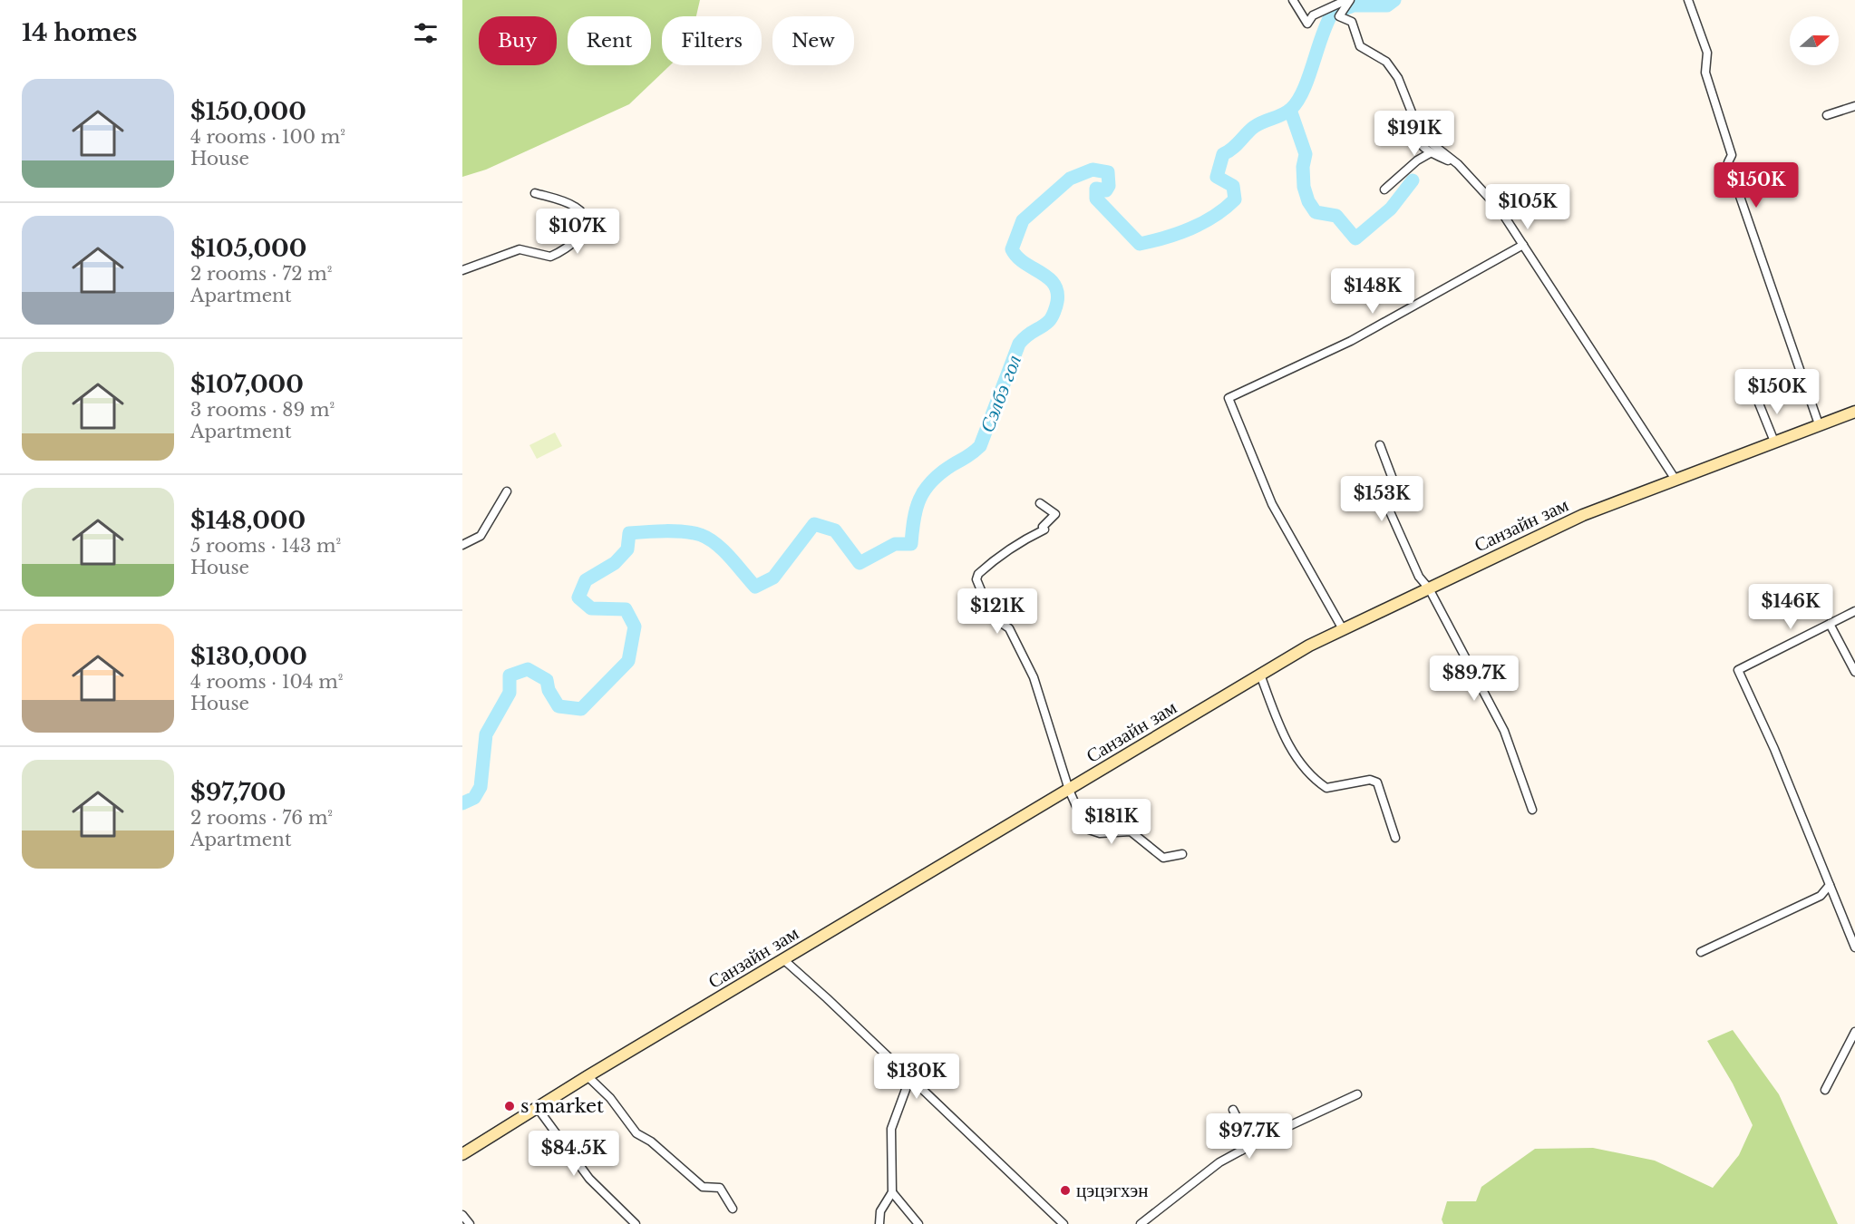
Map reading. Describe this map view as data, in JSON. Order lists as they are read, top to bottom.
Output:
{
  "streets": {
    "main road": ["Санзайн зам"]
  },
  "water": ["Сэлбэ гол"],
  "places": ["s market", "цэцэгхэн"],
  "north": "right",
  "page": {
    "heading": "14 homes",
    "chip": [
      "Buy",
      "Rent",
      "Filters",
      "New"
    ],
    "list": [
      {
        "name": "$150,000",
        "note": "4 rooms · 100 m² · House"
      },
      {
        "name": "$105,000",
        "note": "2 rooms · 72 m² · Apartment"
      },
      {
        "name": "$107,000",
        "note": "3 rooms · 89 m² · Apartment"
      },
      {
        "name": "$148,000",
        "note": "5 rooms · 143 m² · House"
      },
      {
        "name": "$130,000",
        "note": "4 rooms · 104 m² · House"
      },
      {
        "name": "$97,700",
        "note": "2 rooms · 76 m² · Apartment"
      }
    ],
    "price": [
      "$191K",
      "$150K",
      "$105K",
      "$107K",
      "$148K",
      "$150K",
      "$153K",
      "$146K",
      "$121K",
      "$89.7K",
      "$181K",
      "$130K",
      "$97.7K",
      "$84.5K"
    ]
  }
}
